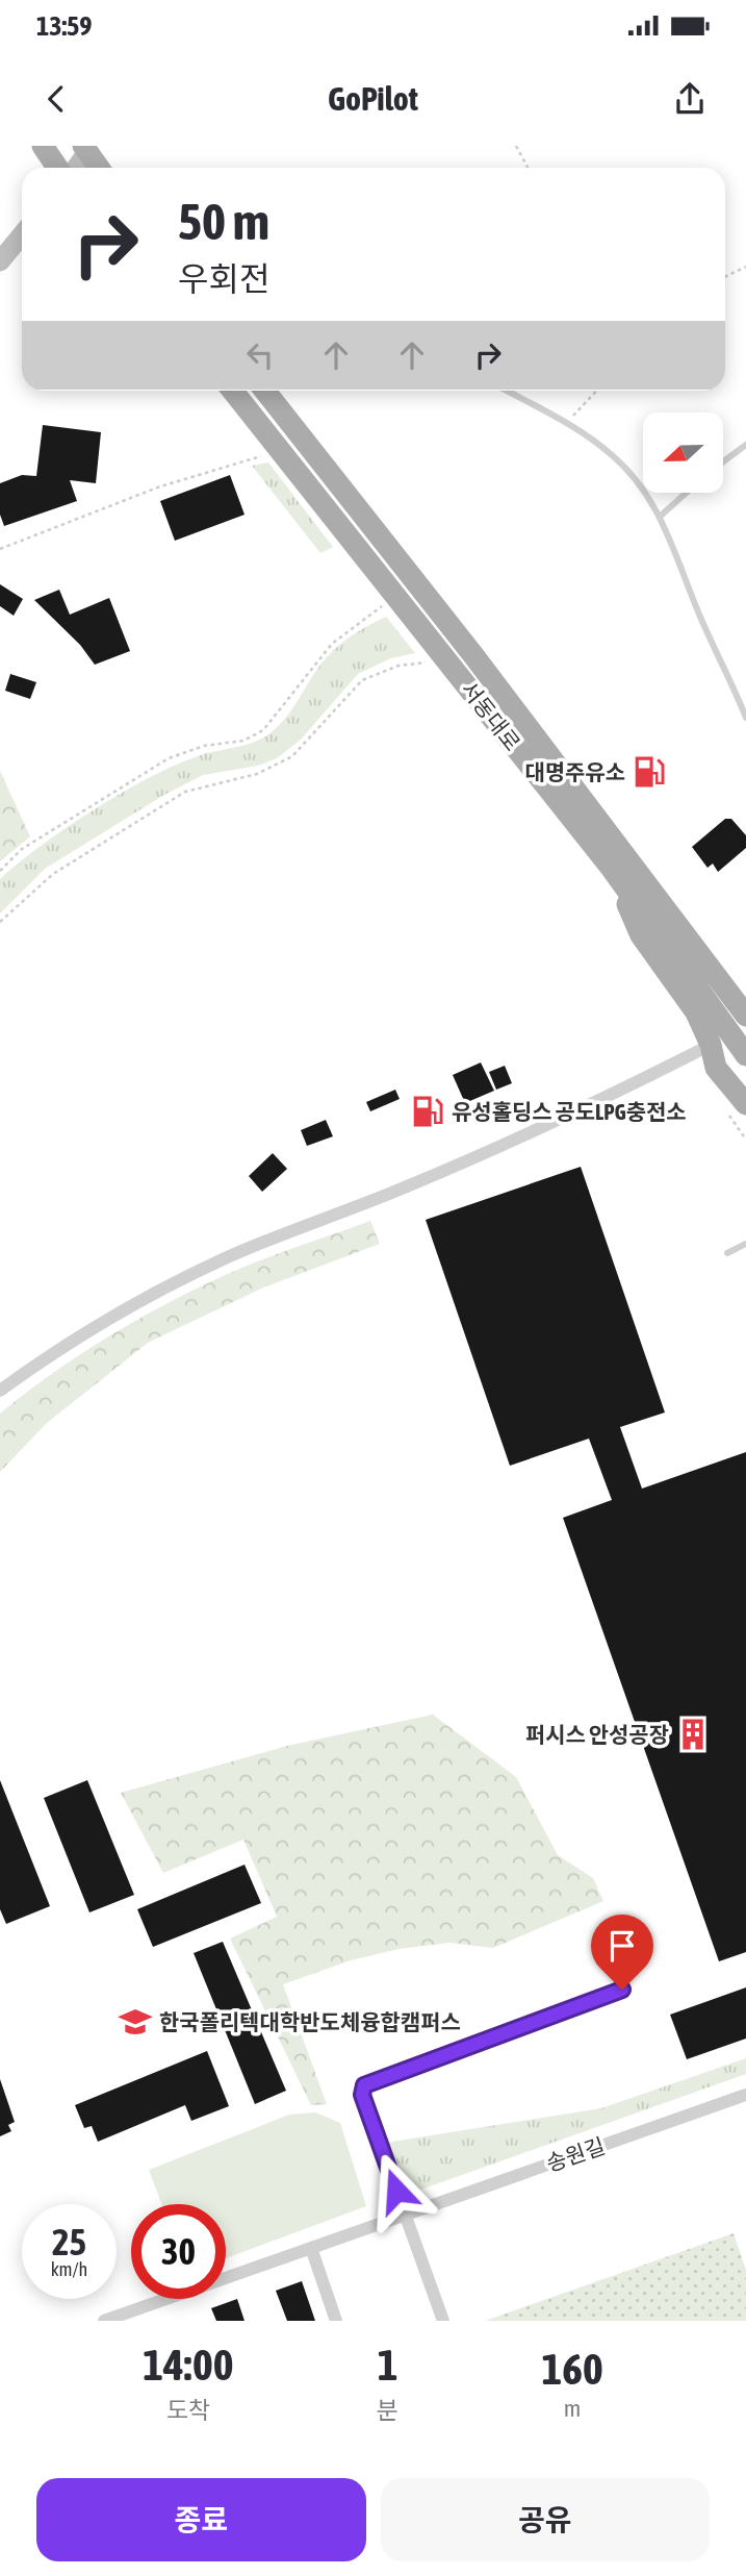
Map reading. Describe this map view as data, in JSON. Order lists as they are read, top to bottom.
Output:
{
  "streets": {
    "main road": ["서동대로"],
    "street": ["송원길"]
  },
  "places": {
    "fuel station": ["대명주유소", "유성홀딩스 공도LPG충전소"],
    "building": ["퍼시스 안성공장"],
    "school or university": ["한국폴리텍대학반도체융합캠퍼스"]
  },
  "north": "left",
  "page": {
    "status": "13:59",
    "header": "GoPilot",
    "turn": ["50 m", "우회전"],
    "speed": "25 km/h",
    "limit": "30",
    "eta": [
      "14:00",
      "도착",
      "1",
      "분",
      "160",
      "m"
    ],
    "buttons": ["종료", "공유"]
  }
}
